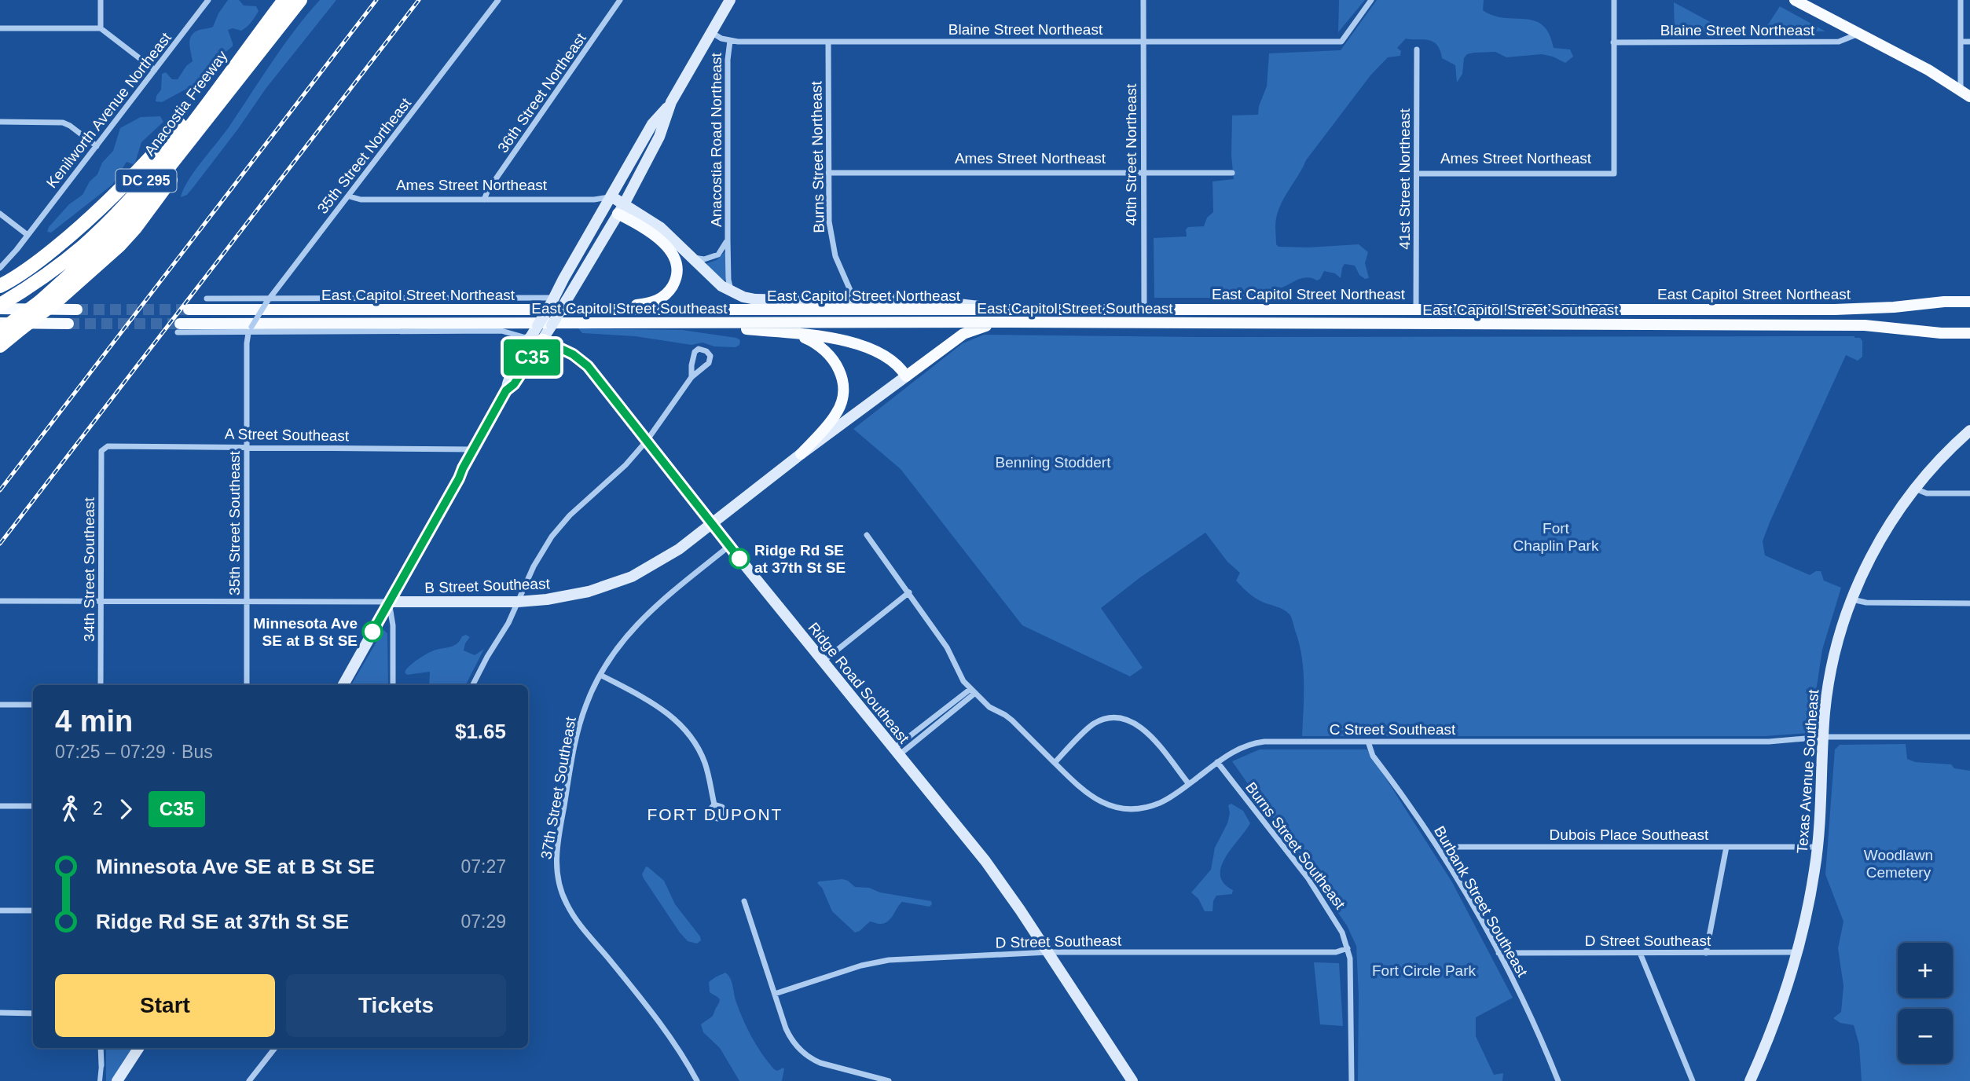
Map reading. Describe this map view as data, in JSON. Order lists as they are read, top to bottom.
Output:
{
  "streets": {
    "highway": ["Anacostia Freeway", "DC 295"],
    "main road": [
      "East Capitol Street Northeast",
      "East Capitol Street Southeast",
      "B Street Southeast",
      "Ridge Road Southeast",
      "Texas Avenue Southeast"
    ],
    "street": [
      "Blaine Street Northeast",
      "36th Street Northeast",
      "Kenilworth Avenue Northeast",
      "Anacostia Road Northeast",
      "40th Street Northeast",
      "35th Street Northeast",
      "Burns Street Northeast",
      "Ames Street Northeast",
      "41st Street Northeast",
      "A Street Southeast",
      "35th Street Southeast",
      "34th Street Southeast",
      "C Street Southeast",
      "37th Street Southeast",
      "Dubois Place Southeast",
      "Burns Street Southeast",
      "Burbank Street Southeast",
      "D Street Southeast"
    ]
  },
  "crossings": [
    ["Blaine Street Northeast", "Anacostia Road Northeast"],
    ["Blaine Street Northeast", "40th Street Northeast"],
    ["Blaine Street Northeast", "Burns Street Northeast"],
    ["Blaine Street Northeast", "Ames Street Northeast"],
    ["36th Street Northeast", "Ames Street Northeast"],
    ["Anacostia Freeway", "DC 295"],
    ["Anacostia Road Northeast", "East Capitol Street Northeast"],
    ["40th Street Northeast", "Ames Street Northeast"],
    ["40th Street Northeast", "East Capitol Street Northeast"],
    ["35th Street Northeast", "Ames Street Northeast"],
    ["35th Street Northeast", "East Capitol Street Northeast"],
    ["35th Street Northeast", "East Capitol Street Southeast"],
    ["35th Street Northeast", "35th Street Southeast"],
    ["Burns Street Northeast", "Ames Street Northeast"],
    ["Burns Street Northeast", "East Capitol Street Northeast"],
    ["Ames Street Northeast", "41st Street Northeast"],
    ["41st Street Northeast", "East Capitol Street Northeast"],
    ["East Capitol Street Southeast", "35th Street Southeast"],
    ["East Capitol Street Southeast", "Ridge Road Southeast"],
    ["A Street Southeast", "35th Street Southeast"],
    ["A Street Southeast", "34th Street Southeast"],
    ["35th Street Southeast", "B Street Southeast"],
    ["34th Street Southeast", "B Street Southeast"],
    ["B Street Southeast", "Ridge Road Southeast"],
    ["Ridge Road Southeast", "37th Street Southeast"],
    ["Ridge Road Southeast", "D Street Southeast"],
    ["C Street Southeast", "Texas Avenue Southeast"],
    ["C Street Southeast", "Burns Street Southeast"],
    ["C Street Southeast", "Burbank Street Southeast"],
    ["Texas Avenue Southeast", "Dubois Place Southeast"],
    ["Texas Avenue Southeast", "D Street Southeast"],
    ["Dubois Place Southeast", "Burbank Street Southeast"],
    ["Burns Street Southeast", "D Street Southeast"],
    ["Burbank Street Southeast", "D Street Southeast"]
  ],
  "districts": ["FORT DUPONT"],
  "parks": [
    "Benning Stoddert",
    "Fort Chaplin Park",
    "Woodlawn Cemetery",
    "Fort Circle Park"
  ],
  "places": ["Ridge Rd SE at 37th St SE", "Minnesota Ave SE at B St SE"],
  "lines": ["bus line C35"],
  "page": {
    "on_map": "C35",
    "heading": ["4 min", "07:25 – 07:29 · Bus", "$1.65"],
    "legs": ["2", "C35"],
    "list": [
      {
        "name": "Minnesota Ave SE at B St SE",
        "value": "07:27"
      },
      {
        "name": "Ridge Rd SE at 37th St SE",
        "value": "07:29"
      }
    ],
    "map_buttons": ["+", "−"],
    "buttons": ["Start", "Tickets"]
  }
}
